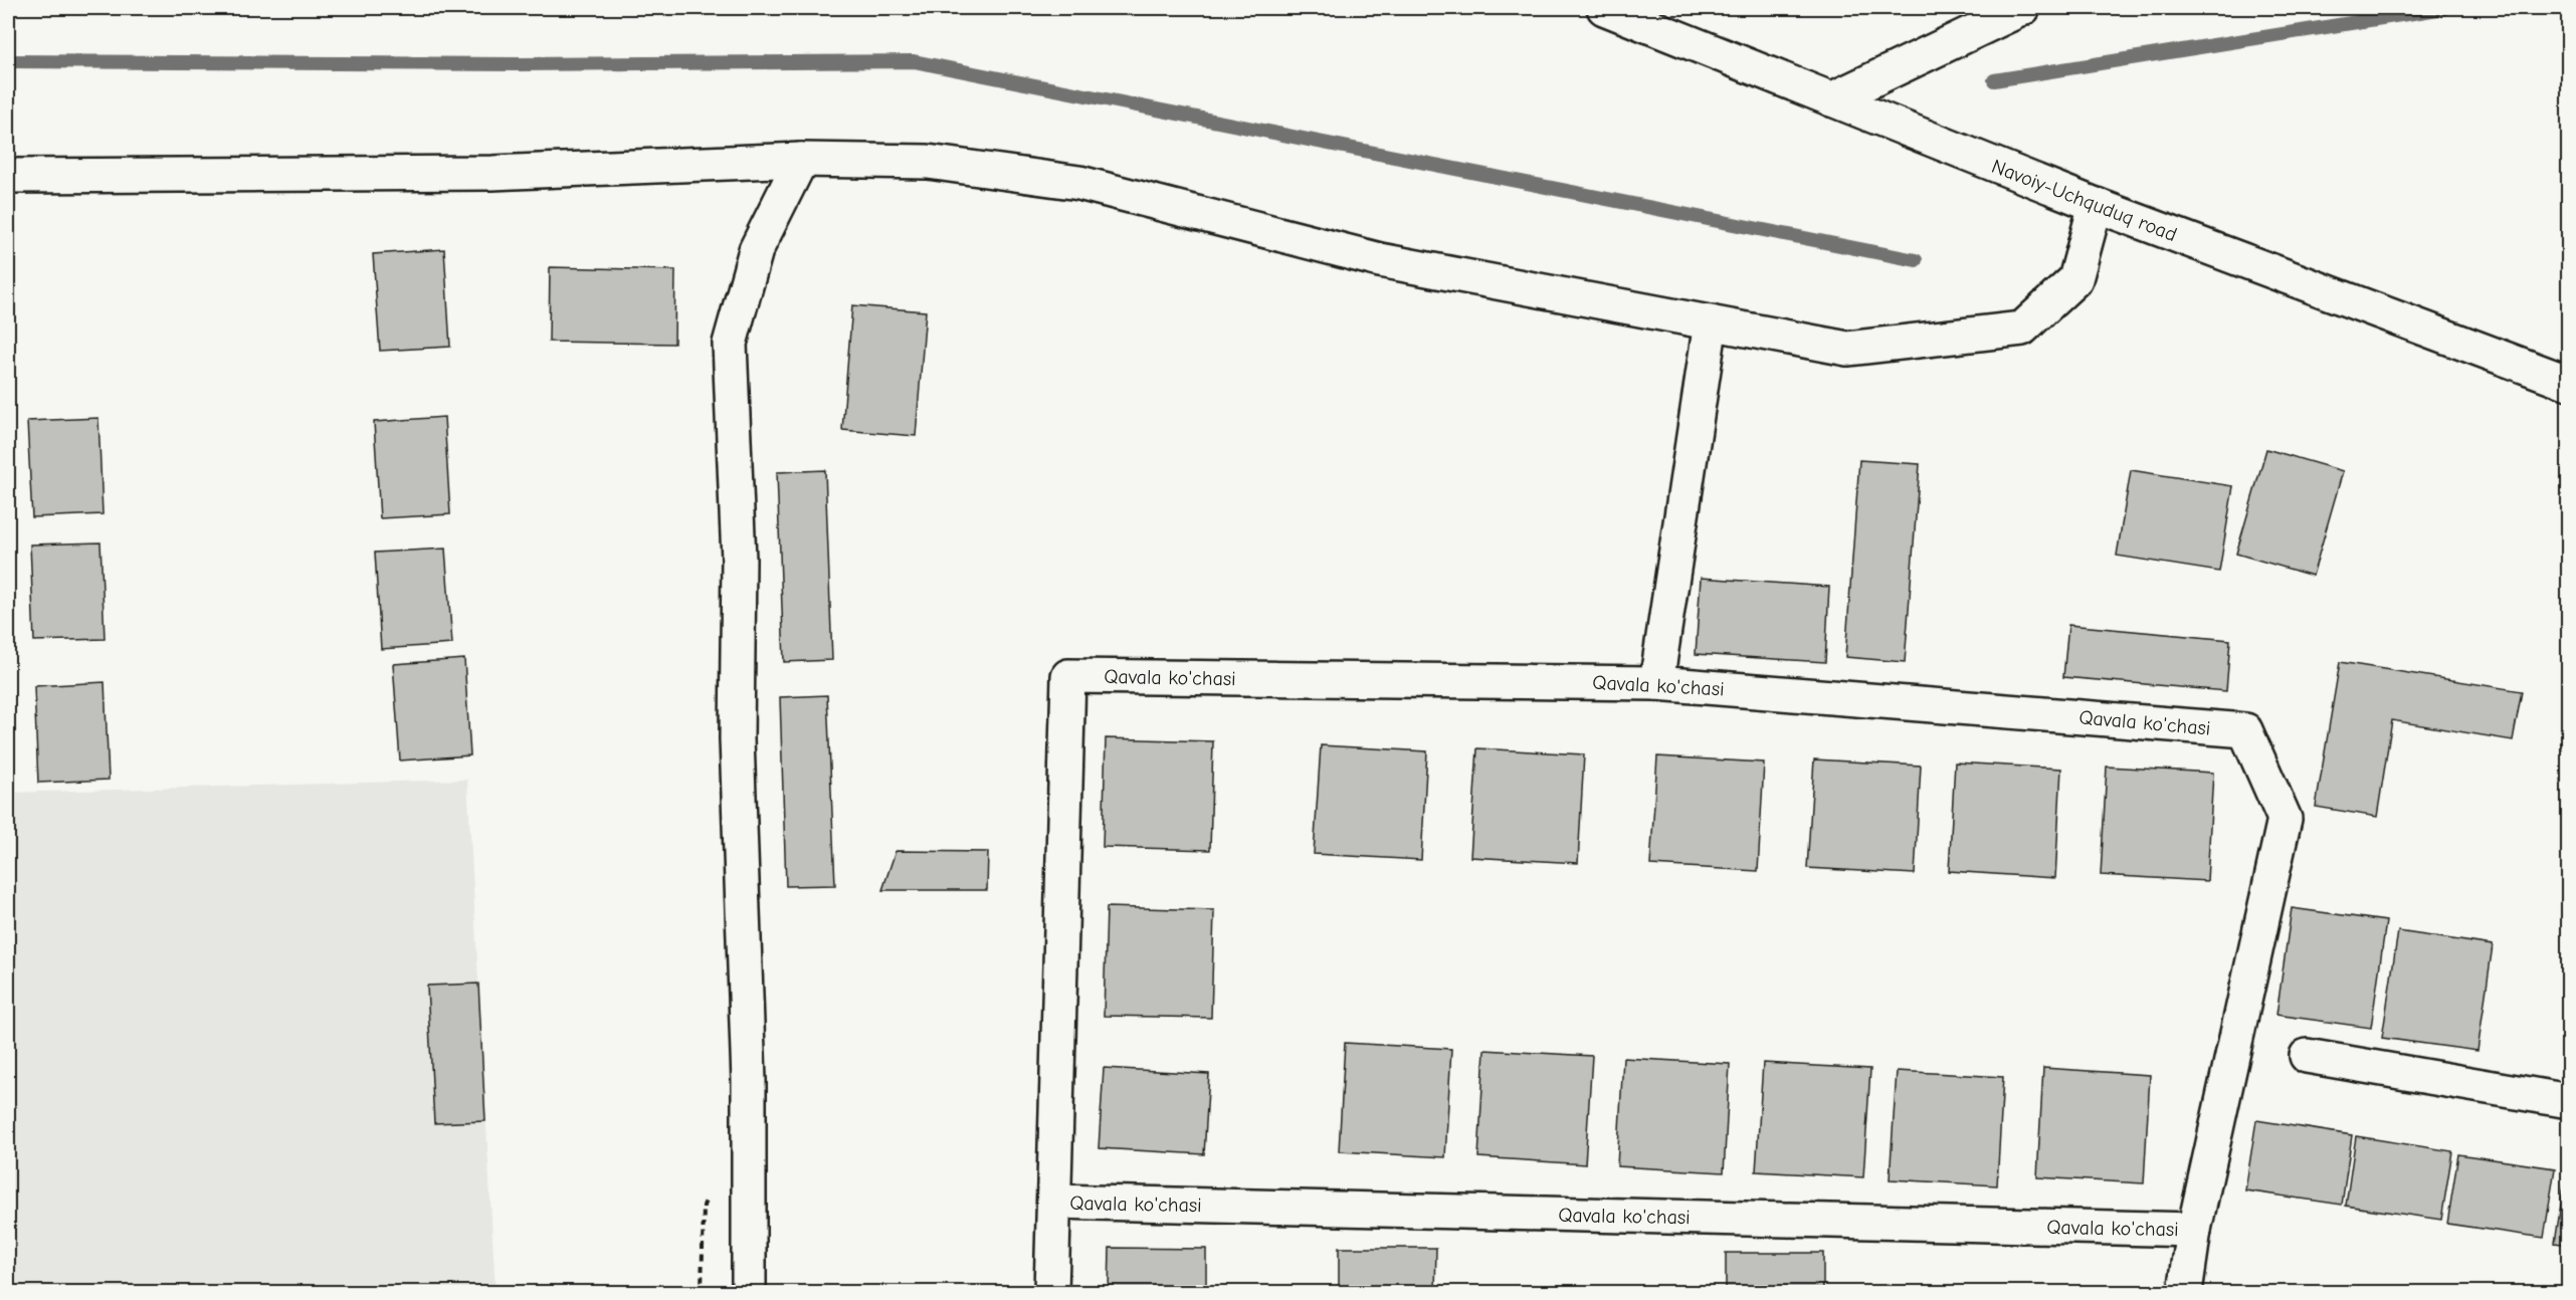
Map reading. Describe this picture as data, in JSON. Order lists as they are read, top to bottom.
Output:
{
  "streets": {
    "main road": ["Navoiy-Uchquduq road", "Qavala ko'chasi"]
  }
}
